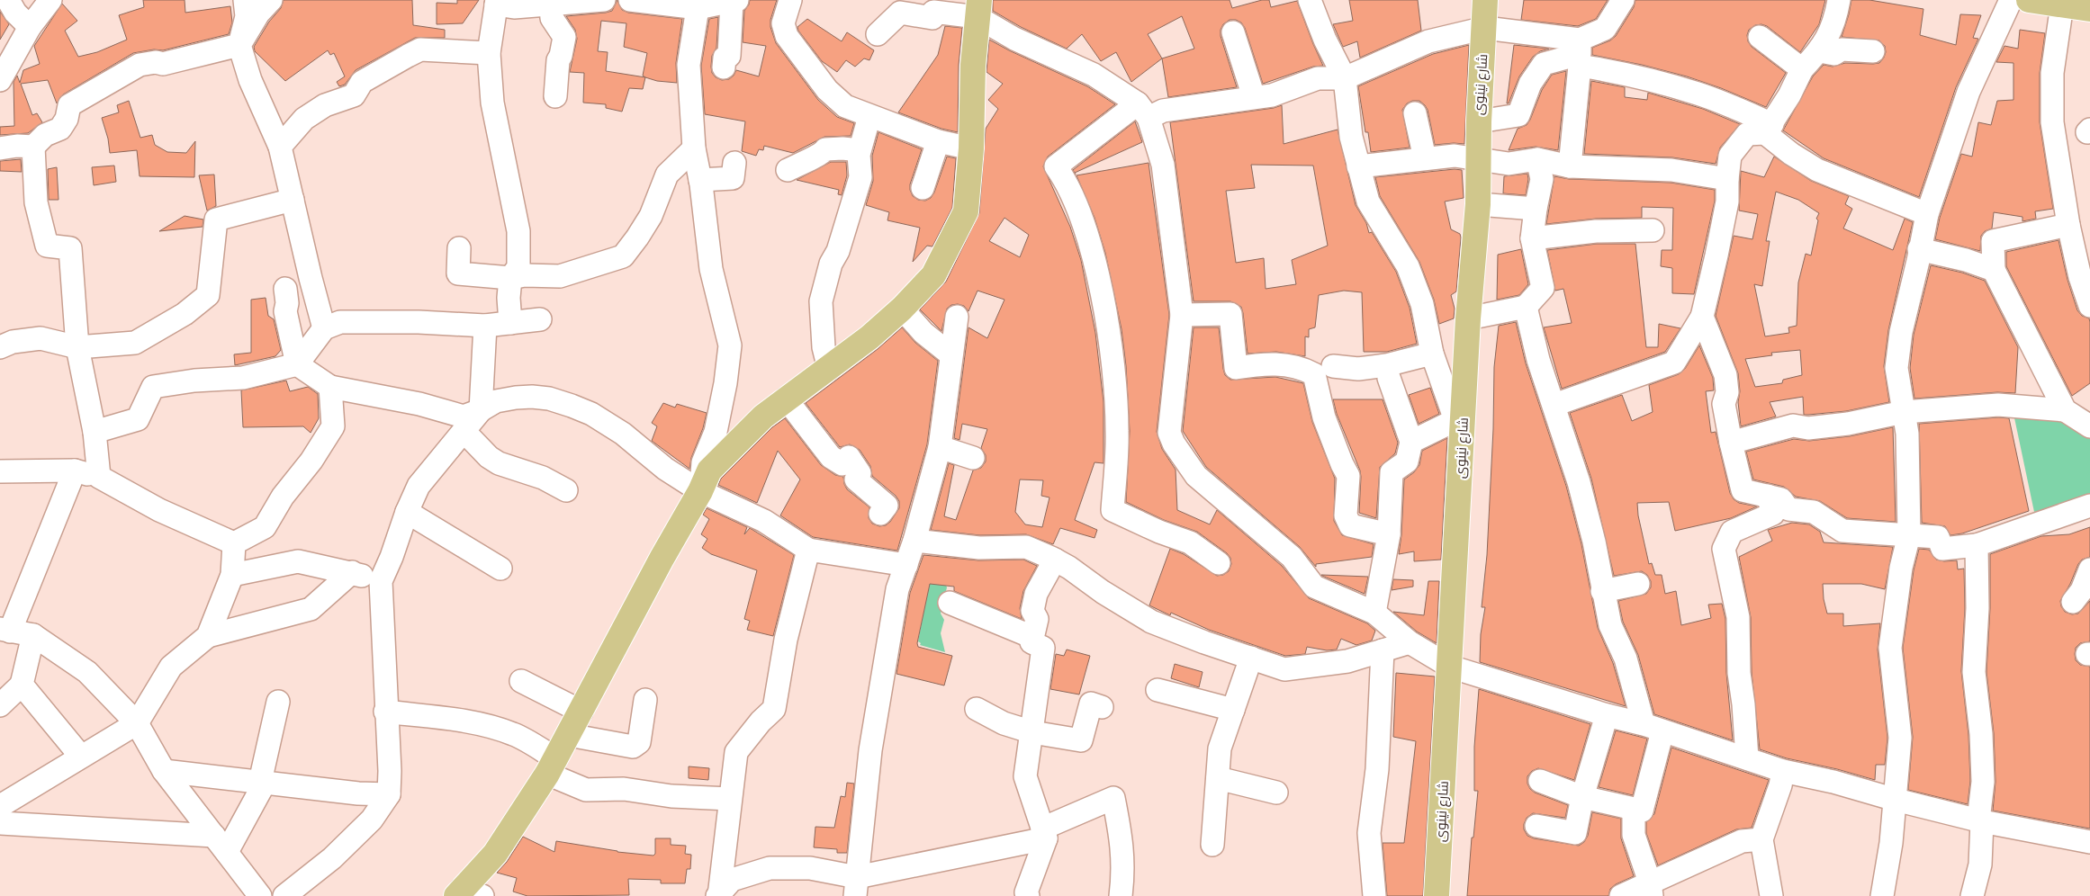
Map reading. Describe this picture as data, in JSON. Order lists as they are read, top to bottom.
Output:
{
  "streets": {
    "main road": ["شارع نينوى"]
  }
}
